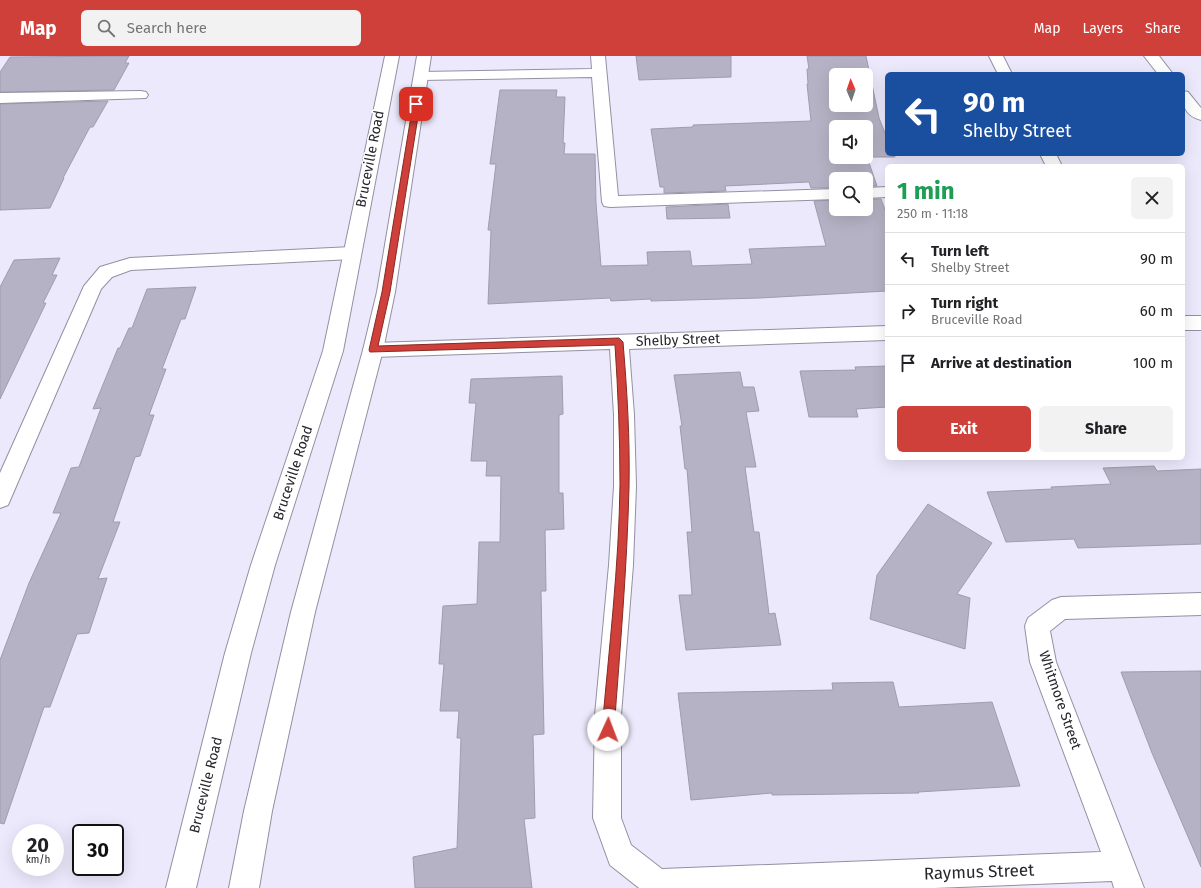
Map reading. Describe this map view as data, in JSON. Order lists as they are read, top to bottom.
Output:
{
  "streets": {
    "main road": [
      "Bruceville Road",
      "Shelby Street",
      "Whitmore Street",
      "Raymus Street"
    ]
  },
  "crossings": [
    ["Shelby Street", "Raymus Street"],
    ["Whitmore Street", "Raymus Street"]
  ],
  "north": "top",
  "page": {
    "header": "Map",
    "search": "Search here",
    "nav": ["Map", "Layers", "Share"],
    "turn": ["90 m", "Shelby Street"],
    "heading": ["1 min", "250 m · 11:18"],
    "list": [
      {
        "name": "Turn left",
        "note": "Shelby Street",
        "value": "90 m"
      },
      {
        "name": "Turn right",
        "note": "Bruceville Road",
        "value": "60 m"
      },
      {
        "name": "Arrive at destination",
        "value": "100 m"
      }
    ],
    "buttons": ["Exit", "Share"],
    "speed": "20 km/h",
    "limit": "30"
  }
}
